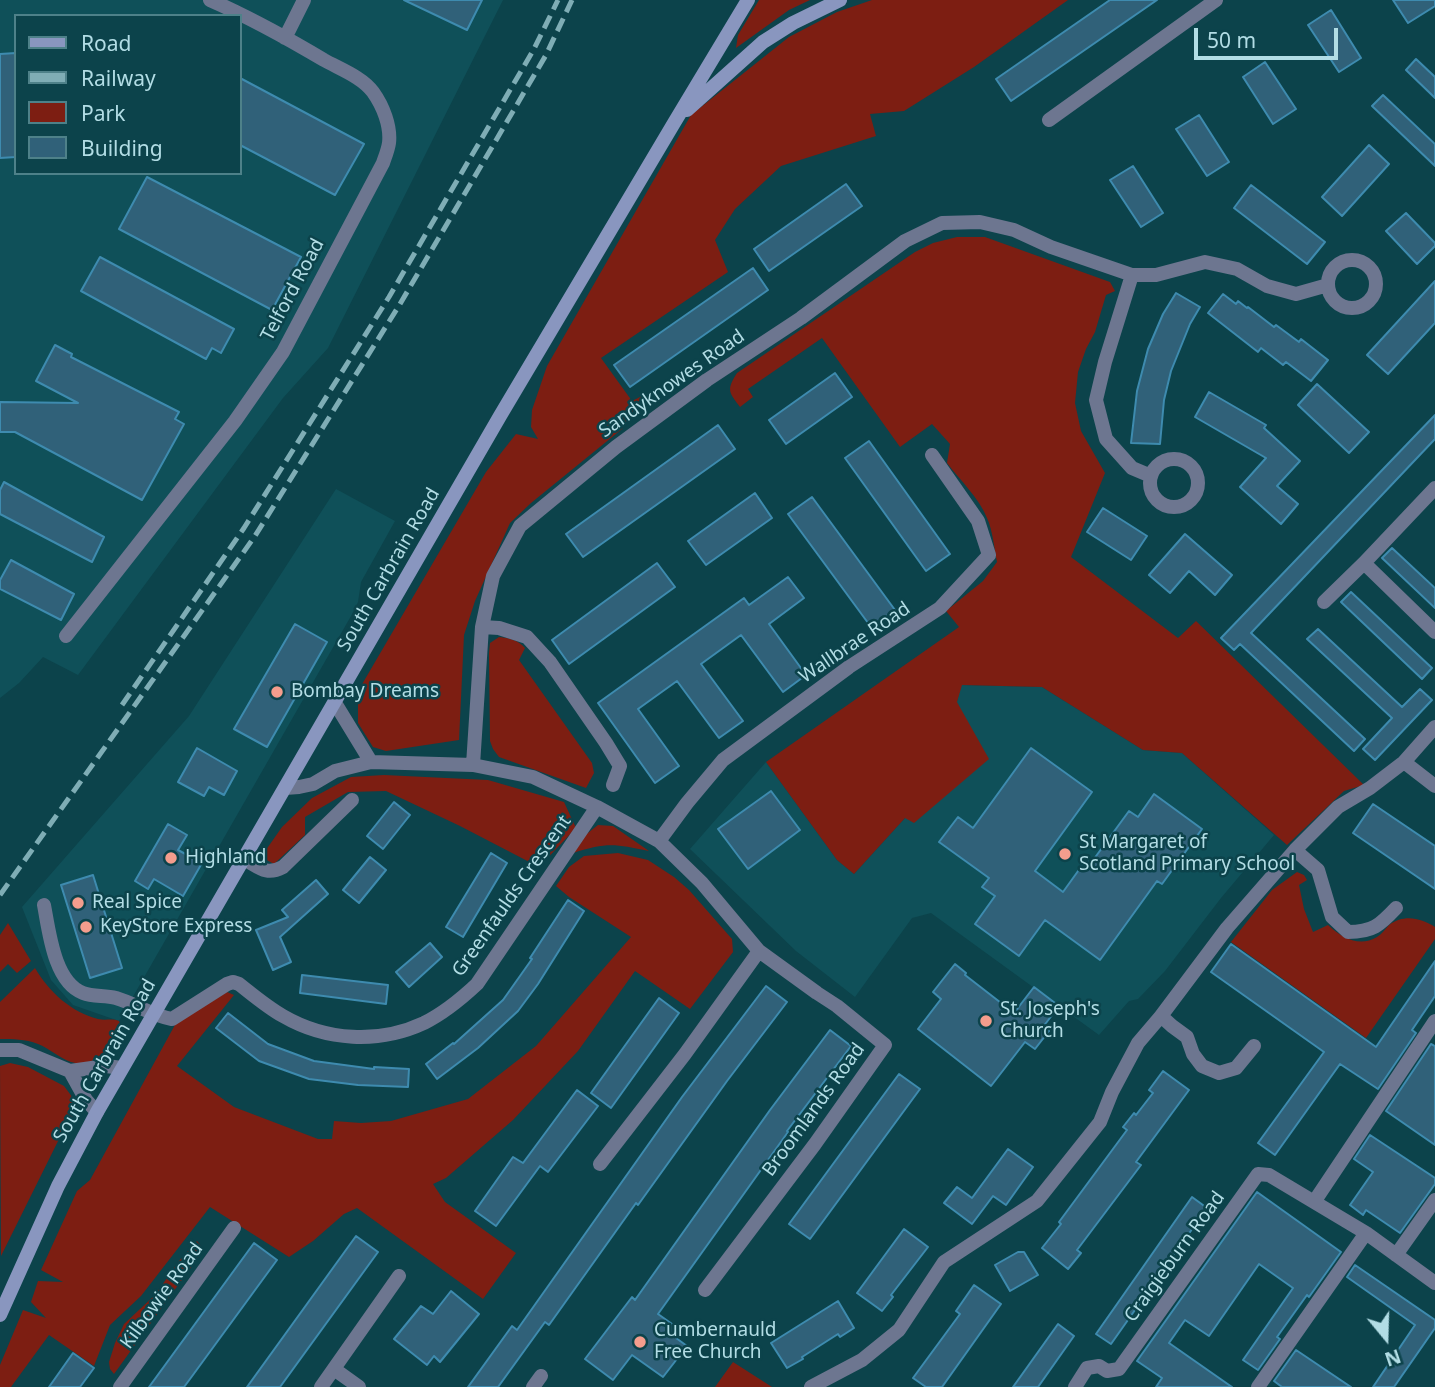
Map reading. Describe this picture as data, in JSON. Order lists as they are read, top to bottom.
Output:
{
  "streets": {
    "street": [
      "Telford Road",
      "Sandyknowes Road",
      "South Carbrain Road",
      "Wallbrae Road",
      "Greenfaulds Crescent",
      "Broomlands Road",
      "Craigieburn Road",
      "Kilbowie Road"
    ]
  },
  "crossings": [
    ["Sandyknowes Road", "Broomlands Road"],
    ["South Carbrain Road", "Greenfaulds Crescent"],
    ["South Carbrain Road", "Broomlands Road"],
    ["Wallbrae Road", "Broomlands Road"],
    ["Greenfaulds Crescent", "Broomlands Road"]
  ],
  "places": [
    "Bombay Dreams",
    "St Margaret of Scotland Primary School",
    "Highland",
    "Real Spice",
    "KeyStore Express",
    "St. Joseph's Church",
    "Cumbernauld Free Church"
  ],
  "legend": [
    "Road",
    "Railway",
    "Park",
    "Building"
  ],
  "scale_bar": "50 m",
  "north": "bottom"
}
